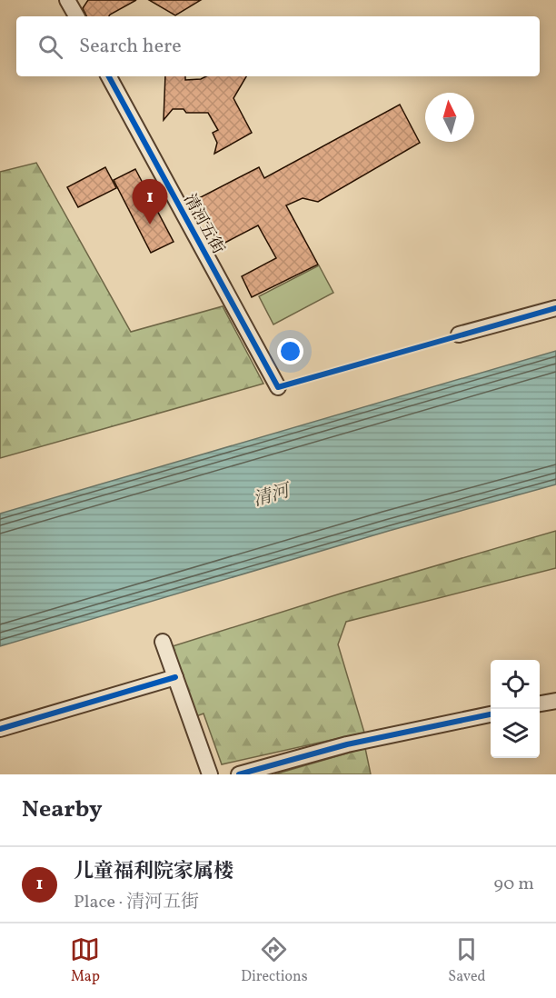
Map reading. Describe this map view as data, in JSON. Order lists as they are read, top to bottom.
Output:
{
  "streets": {
    "street": ["清河五街"]
  },
  "water": ["清河"],
  "north": "top",
  "page": {
    "search": "Search here",
    "pins": "1",
    "heading": "Nearby",
    "list": [
      {
        "mark": "1",
        "name": "儿童福利院家属楼",
        "note": "Place · 清河五街",
        "value": "90 m"
      }
    ],
    "nav": ["Map", "Directions", "Saved"]
  }
}
